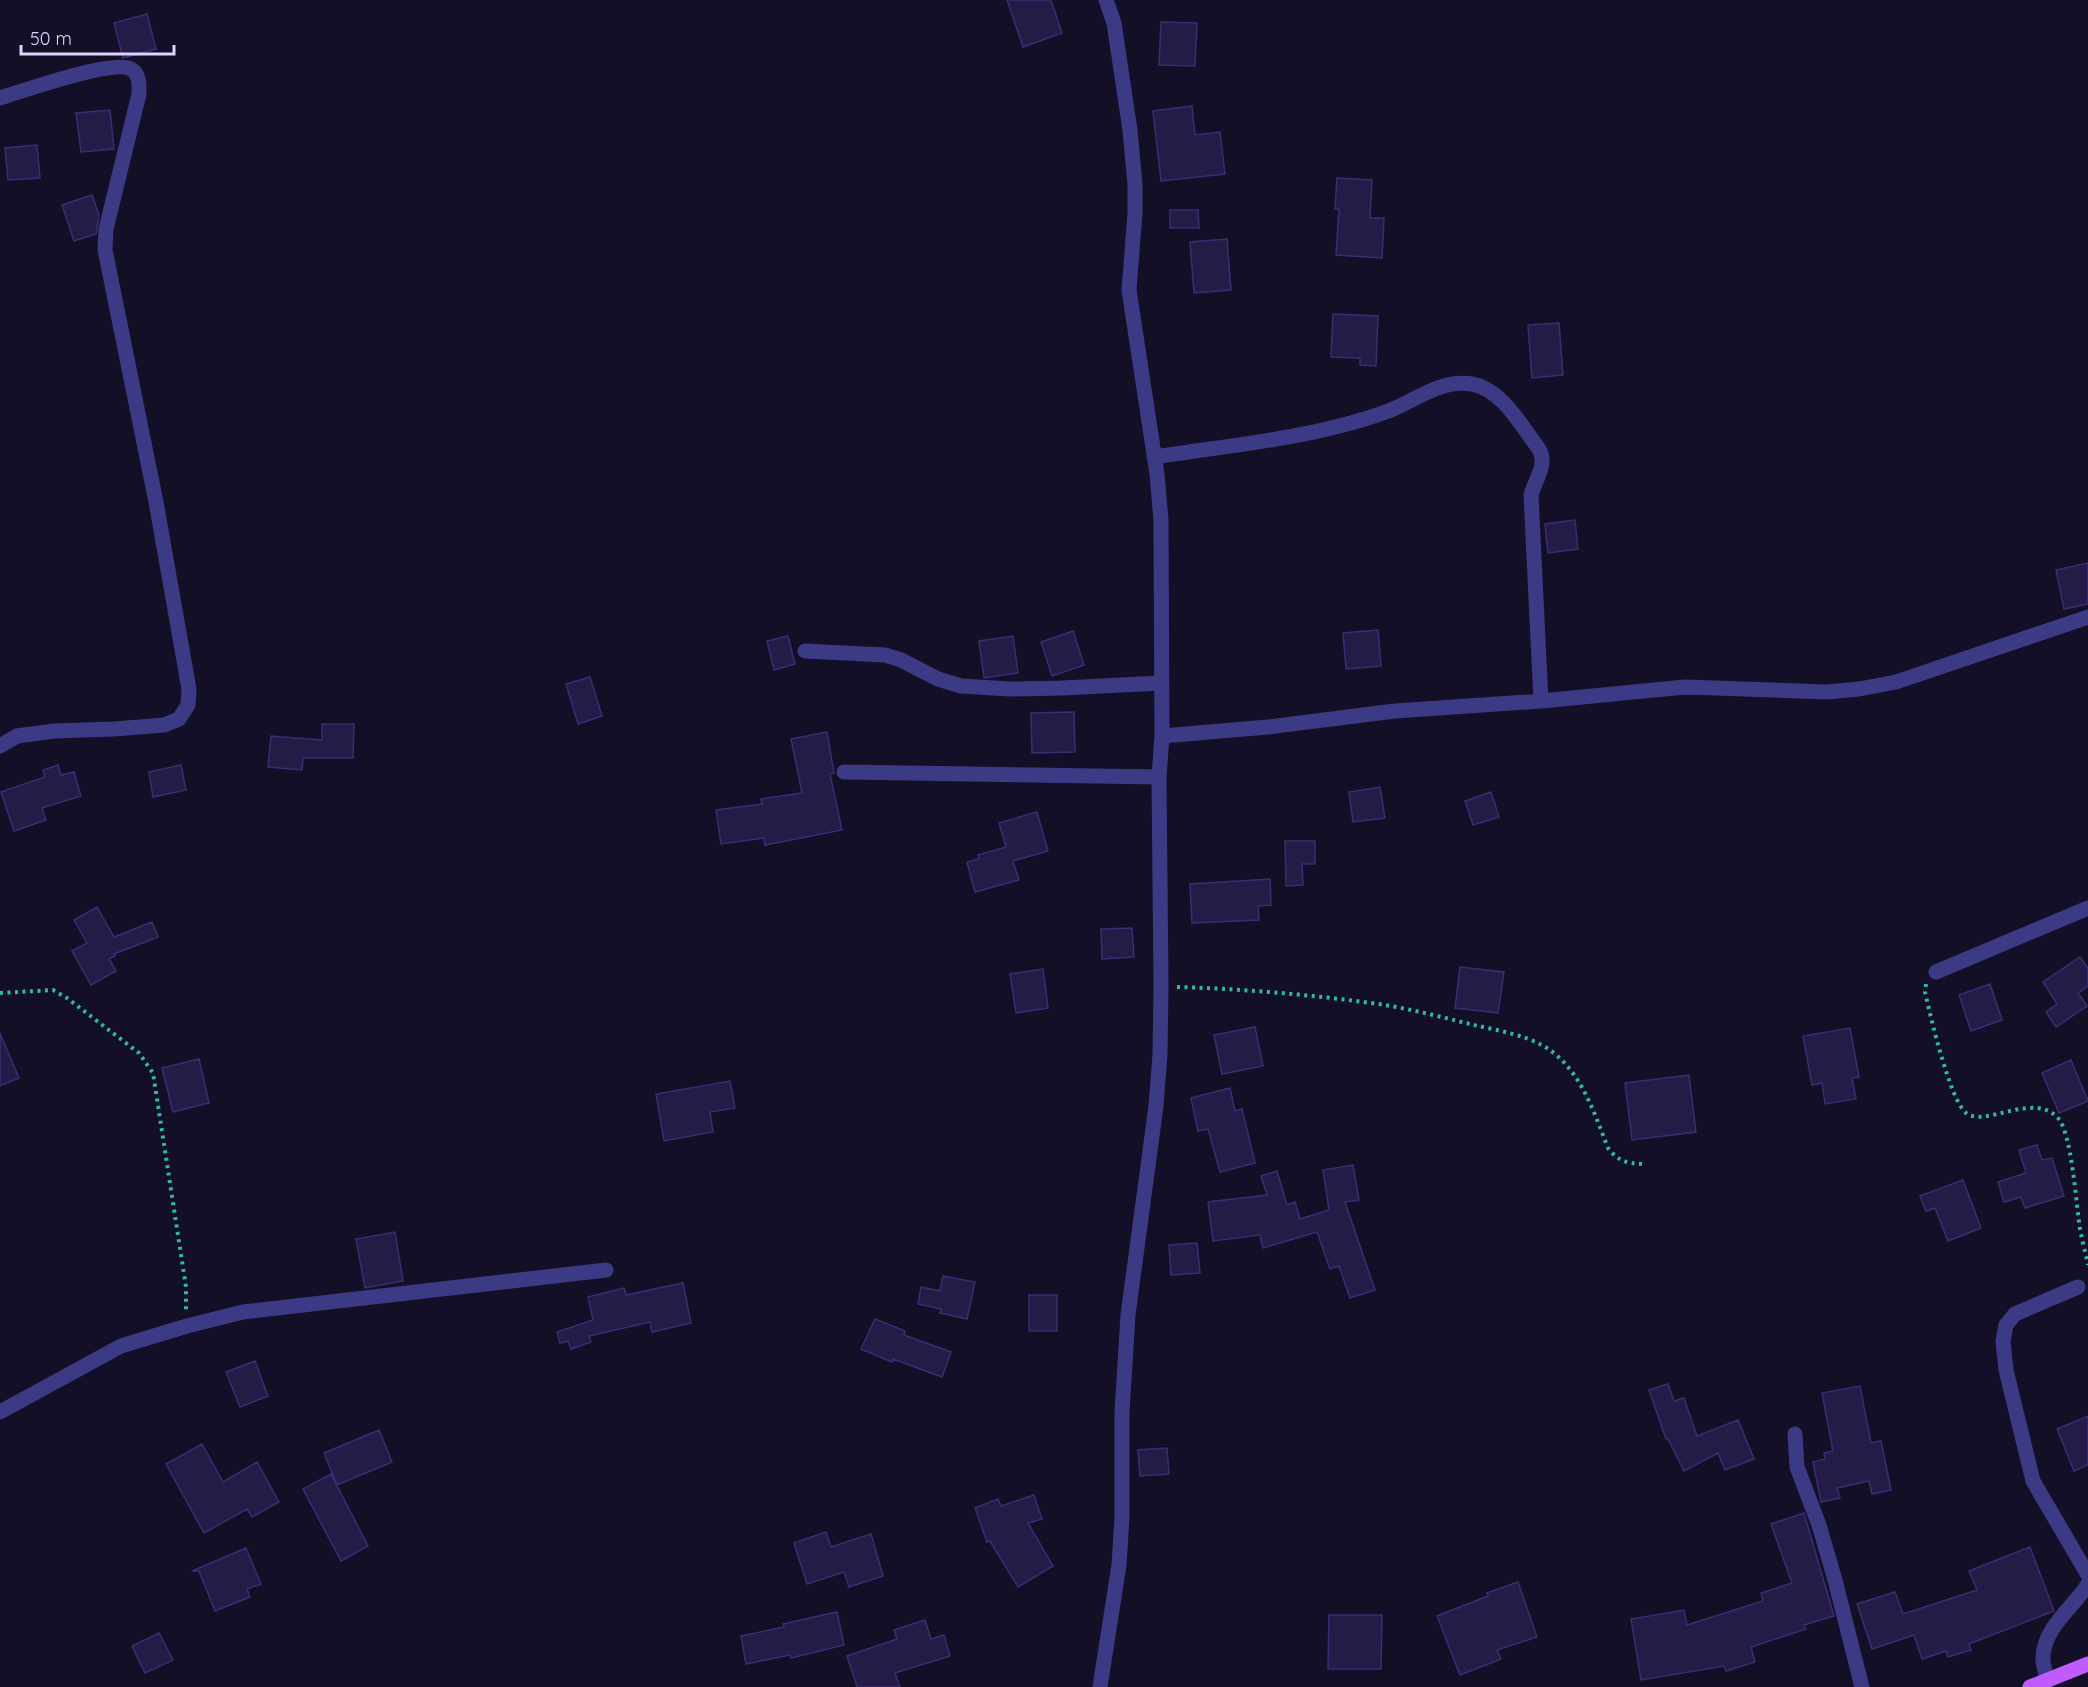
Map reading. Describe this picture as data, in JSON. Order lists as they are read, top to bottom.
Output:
{
  "scale_bar": "50 m"
}
